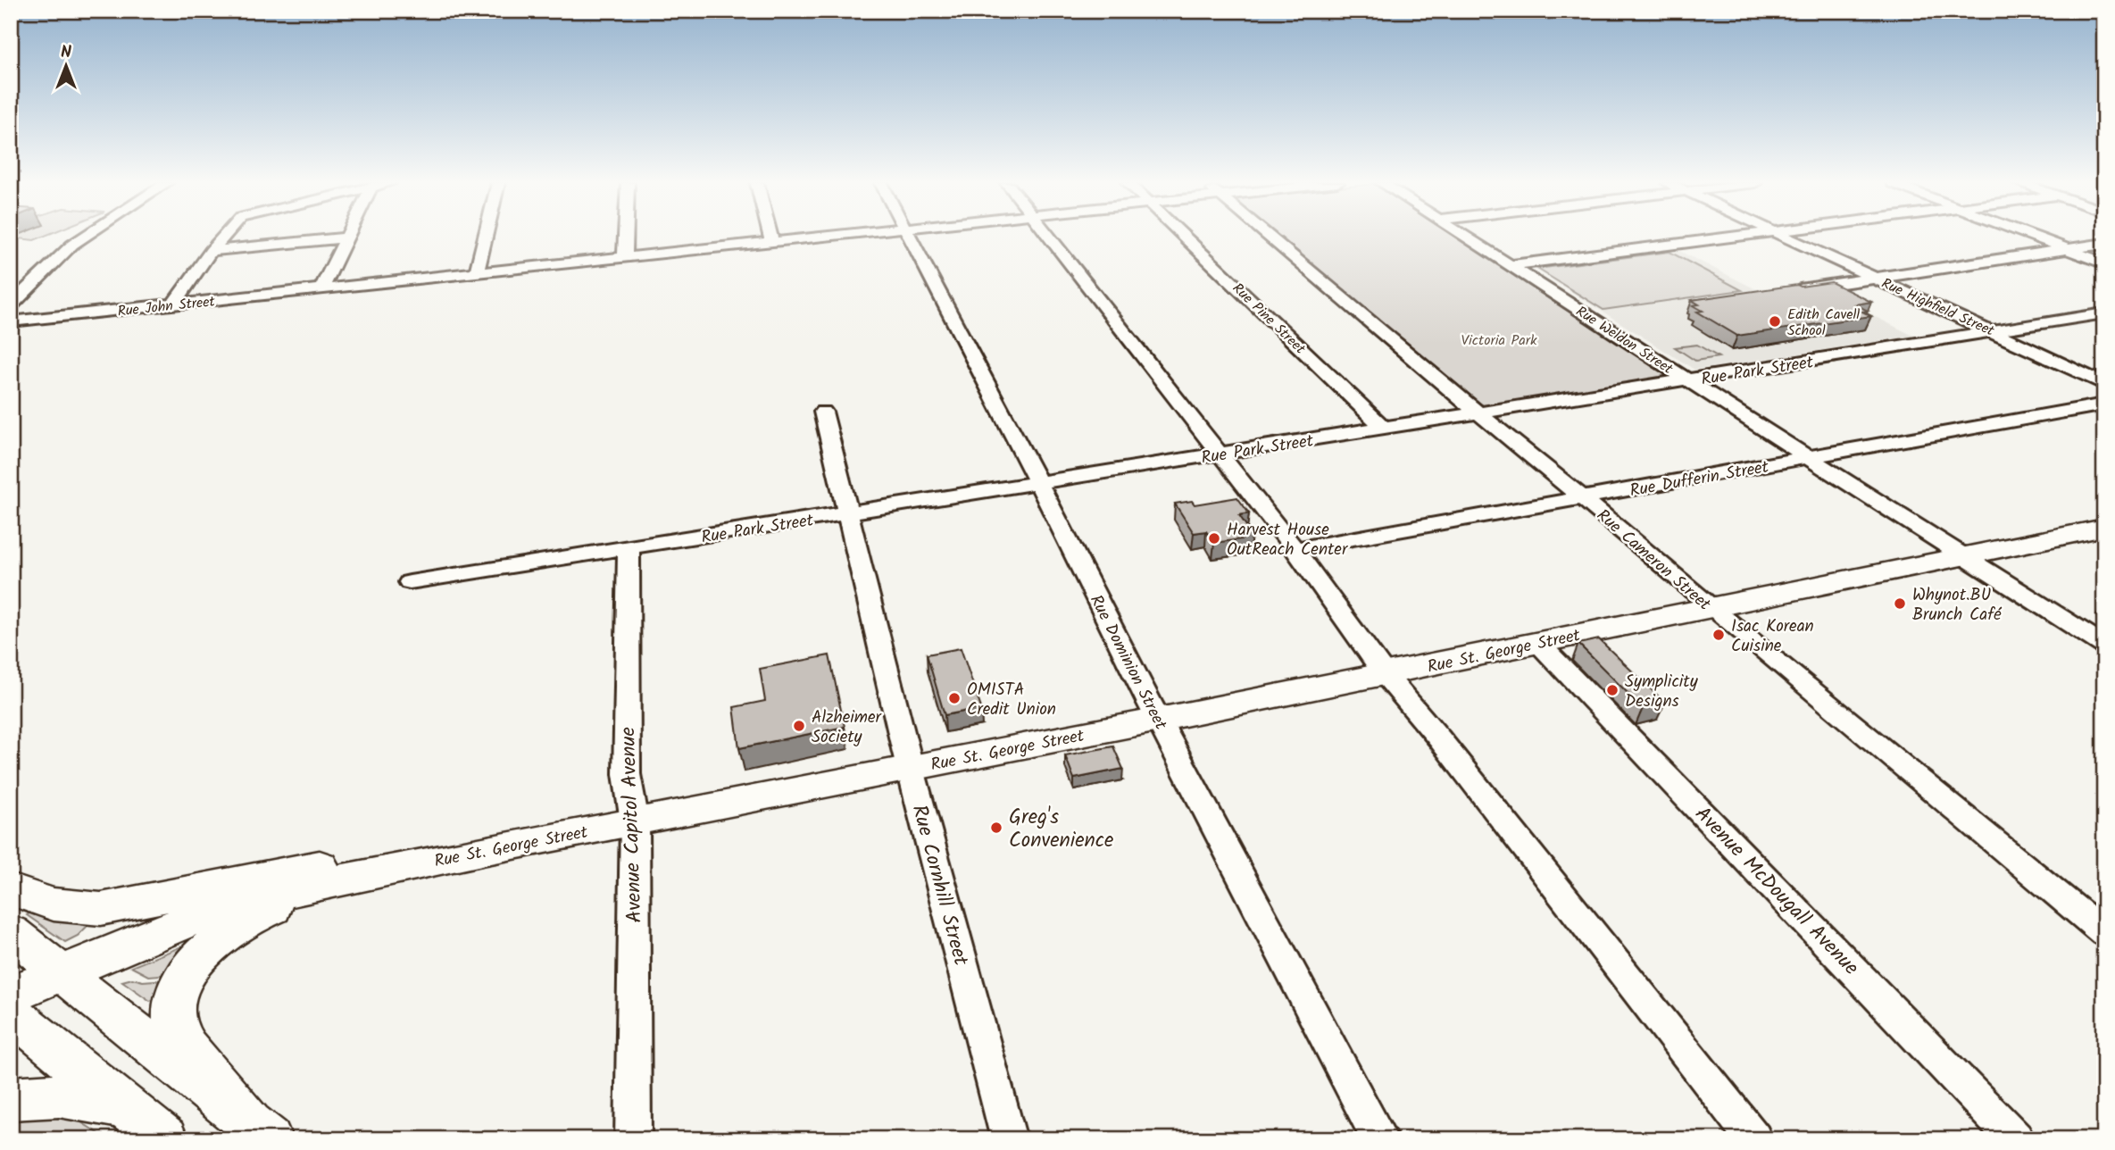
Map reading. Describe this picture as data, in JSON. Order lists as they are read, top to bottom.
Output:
{
  "streets": {
    "main road": ["Rue St. George Street"],
    "street": [
      "Rue John Street",
      "Rue Highfield Street",
      "Rue Pine Street",
      "Rue Weldon Street",
      "Rue Park Street",
      "Rue Dufferin Street",
      "Rue Cameron Street",
      "Rue Dominion Street",
      "Avenue Capitol Avenue",
      "Rue Cornhill Street",
      "Avenue McDougall Avenue"
    ]
  },
  "crossings": [
    ["Rue Highfield Street", "Rue Park Street"],
    ["Rue Pine Street", "Rue Park Street"],
    ["Rue Weldon Street", "Rue Park Street"],
    ["Rue Weldon Street", "Rue Dufferin Street"],
    ["Rue Weldon Street", "Rue St. George Street"],
    ["Rue Park Street", "Rue Cameron Street"],
    ["Rue Park Street", "Rue Dominion Street"],
    ["Rue Park Street", "Avenue Capitol Avenue"],
    ["Rue Park Street", "Rue Cornhill Street"],
    ["Rue Dufferin Street", "Rue Cameron Street"],
    ["Rue Cameron Street", "Rue St. George Street"],
    ["Rue St. George Street", "Rue Dominion Street"],
    ["Rue St. George Street", "Avenue Capitol Avenue"],
    ["Rue St. George Street", "Rue Cornhill Street"],
    ["Rue St. George Street", "Avenue McDougall Avenue"]
  ],
  "parks": ["Victoria Park"],
  "places": [
    "Edith Cavell School",
    "Harvest House OutReach Center",
    "Whynot.BU Brunch Café",
    "Isac Korean Cuisine",
    "Symplicity Designs",
    "OMISTA Credit Union",
    "Alzheimer Society",
    "Greg's Convenience"
  ],
  "north": "top"
}
